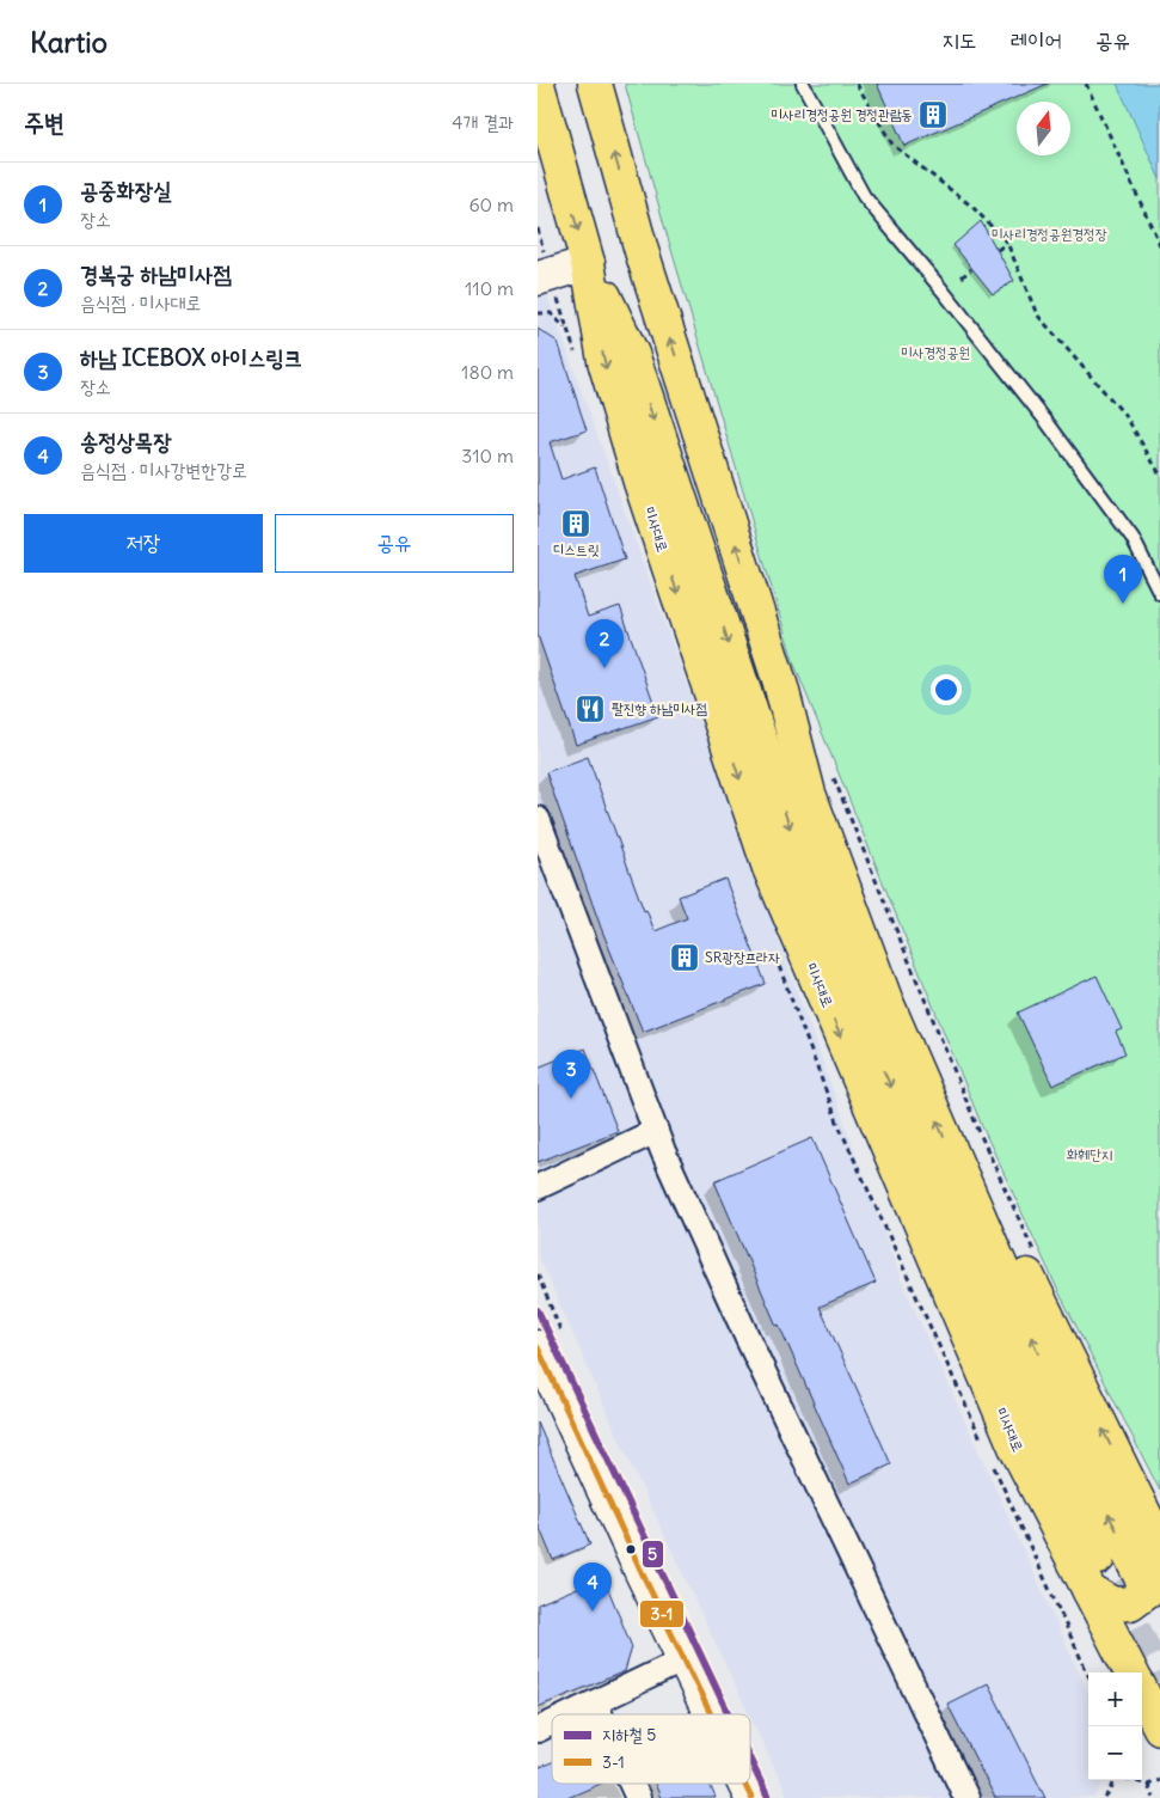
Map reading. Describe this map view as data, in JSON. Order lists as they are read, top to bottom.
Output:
{
  "streets": {
    "main road": ["미사대로"]
  },
  "parks": ["미사리경정공원경정장", "미사경정공원", "화훼단지"],
  "places": {
    "building": ["미사리경정공원 경정관람동", "디스트릿", "SR광장프라자"],
    "restaurant": ["팔진향 하남미사점"]
  },
  "lines": ["metro line 5", "transit line 3-1"],
  "legend": ["지하철 5", "3-1"],
  "north": "top",
  "page": {
    "header": "Kartio",
    "nav": ["지도", "레이어", "공유"],
    "heading": ["주변", "4개 결과"],
    "list": [
      {
        "mark": "1",
        "name": "공중화장실",
        "note": "장소",
        "value": "60 m"
      },
      {
        "mark": "2",
        "name": "경복궁 하남미사점",
        "note": "음식점 · 미사대로",
        "value": "110 m"
      },
      {
        "mark": "3",
        "name": "하남 ICEBOX 아이스링크",
        "note": "장소",
        "value": "180 m"
      },
      {
        "mark": "4",
        "name": "송정상목장",
        "note": "음식점 · 미사강변한강로",
        "value": "310 m"
      }
    ],
    "buttons": ["저장", "공유"],
    "pins": [
      "1",
      "2",
      "3",
      "4"
    ],
    "map_buttons": ["+", "−"]
  }
}
